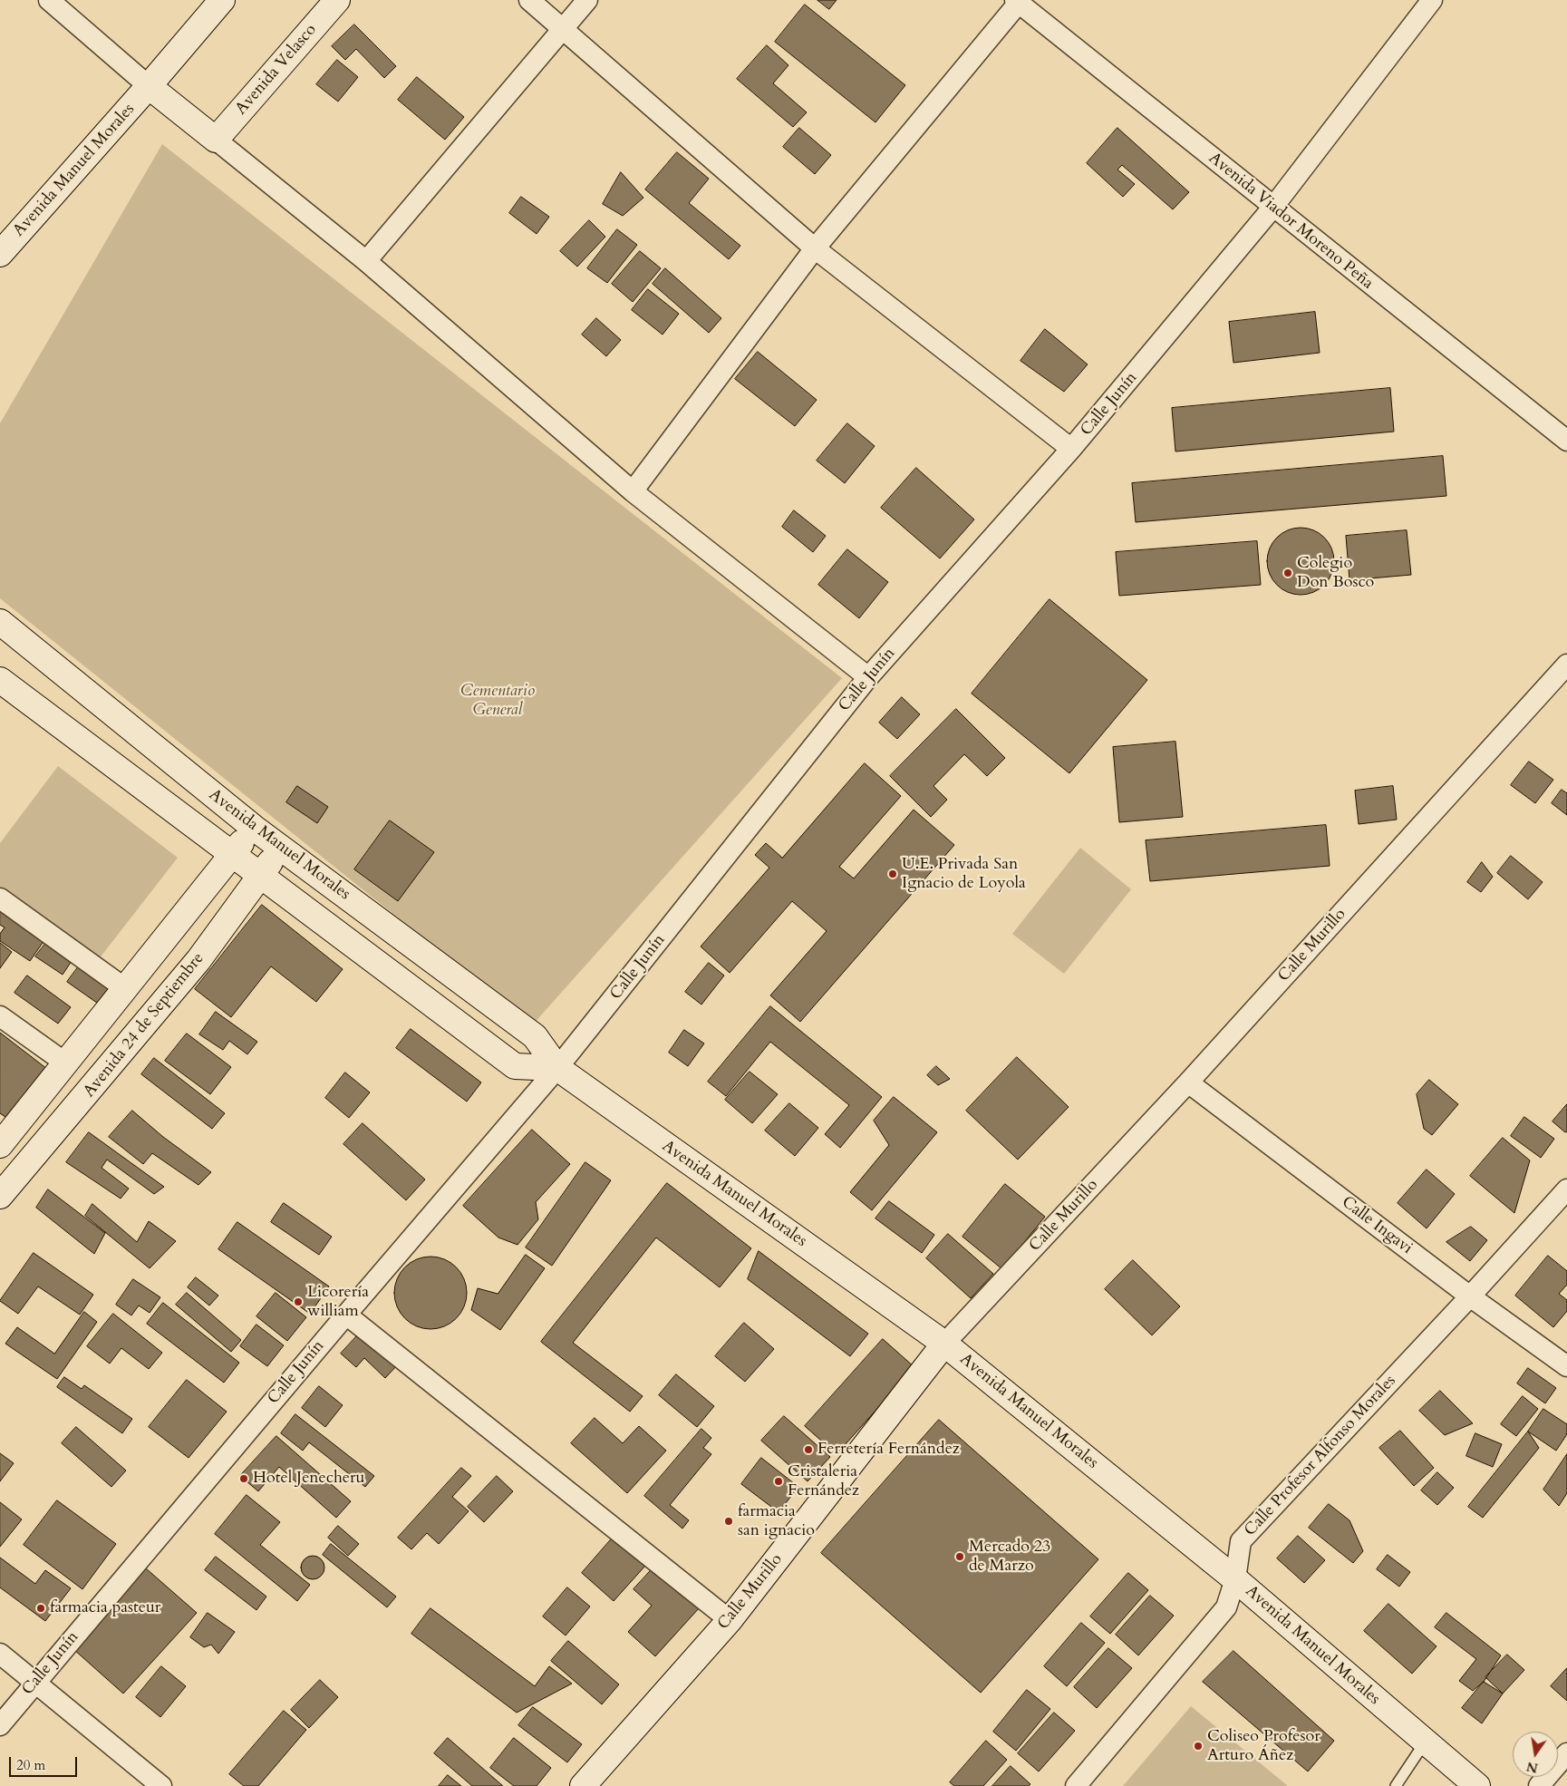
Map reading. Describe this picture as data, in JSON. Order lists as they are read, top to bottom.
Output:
{
  "streets": {
    "street": [
      "Avenida Velasco",
      "Avenida Manuel Morales",
      "Avenida Viador Moreno Peña",
      "Calle Junín",
      "Calle Murillo",
      "Avenida 24 de Septiembre",
      "Calle Ingavi",
      "Calle Profesor Alfonso Morales"
    ]
  },
  "crossings": [
    ["Avenida Manuel Morales", "Calle Junín"],
    ["Avenida Manuel Morales", "Calle Murillo"],
    ["Avenida Manuel Morales", "Avenida 24 de Septiembre"],
    ["Avenida Manuel Morales", "Calle Profesor Alfonso Morales"],
    ["Avenida Viador Moreno Peña", "Calle Junín"],
    ["Calle Murillo", "Calle Ingavi"],
    ["Calle Ingavi", "Calle Profesor Alfonso Morales"]
  ],
  "parks": ["Cementario General"],
  "places": [
    "Colegio Don Bosco",
    "U.E. Privada San Ignacio de Loyola",
    "Licorería william",
    "Ferretería Fernández",
    "Hotel Jenecheru",
    "Cristaleria Fernández",
    "farmacia san ignacio",
    "Mercado 23 de Marzo",
    "farmacia pasteur",
    "Coliseo Profesor Arturo Áñez"
  ],
  "scale_bar": "20 m",
  "north": "bottom"
}
